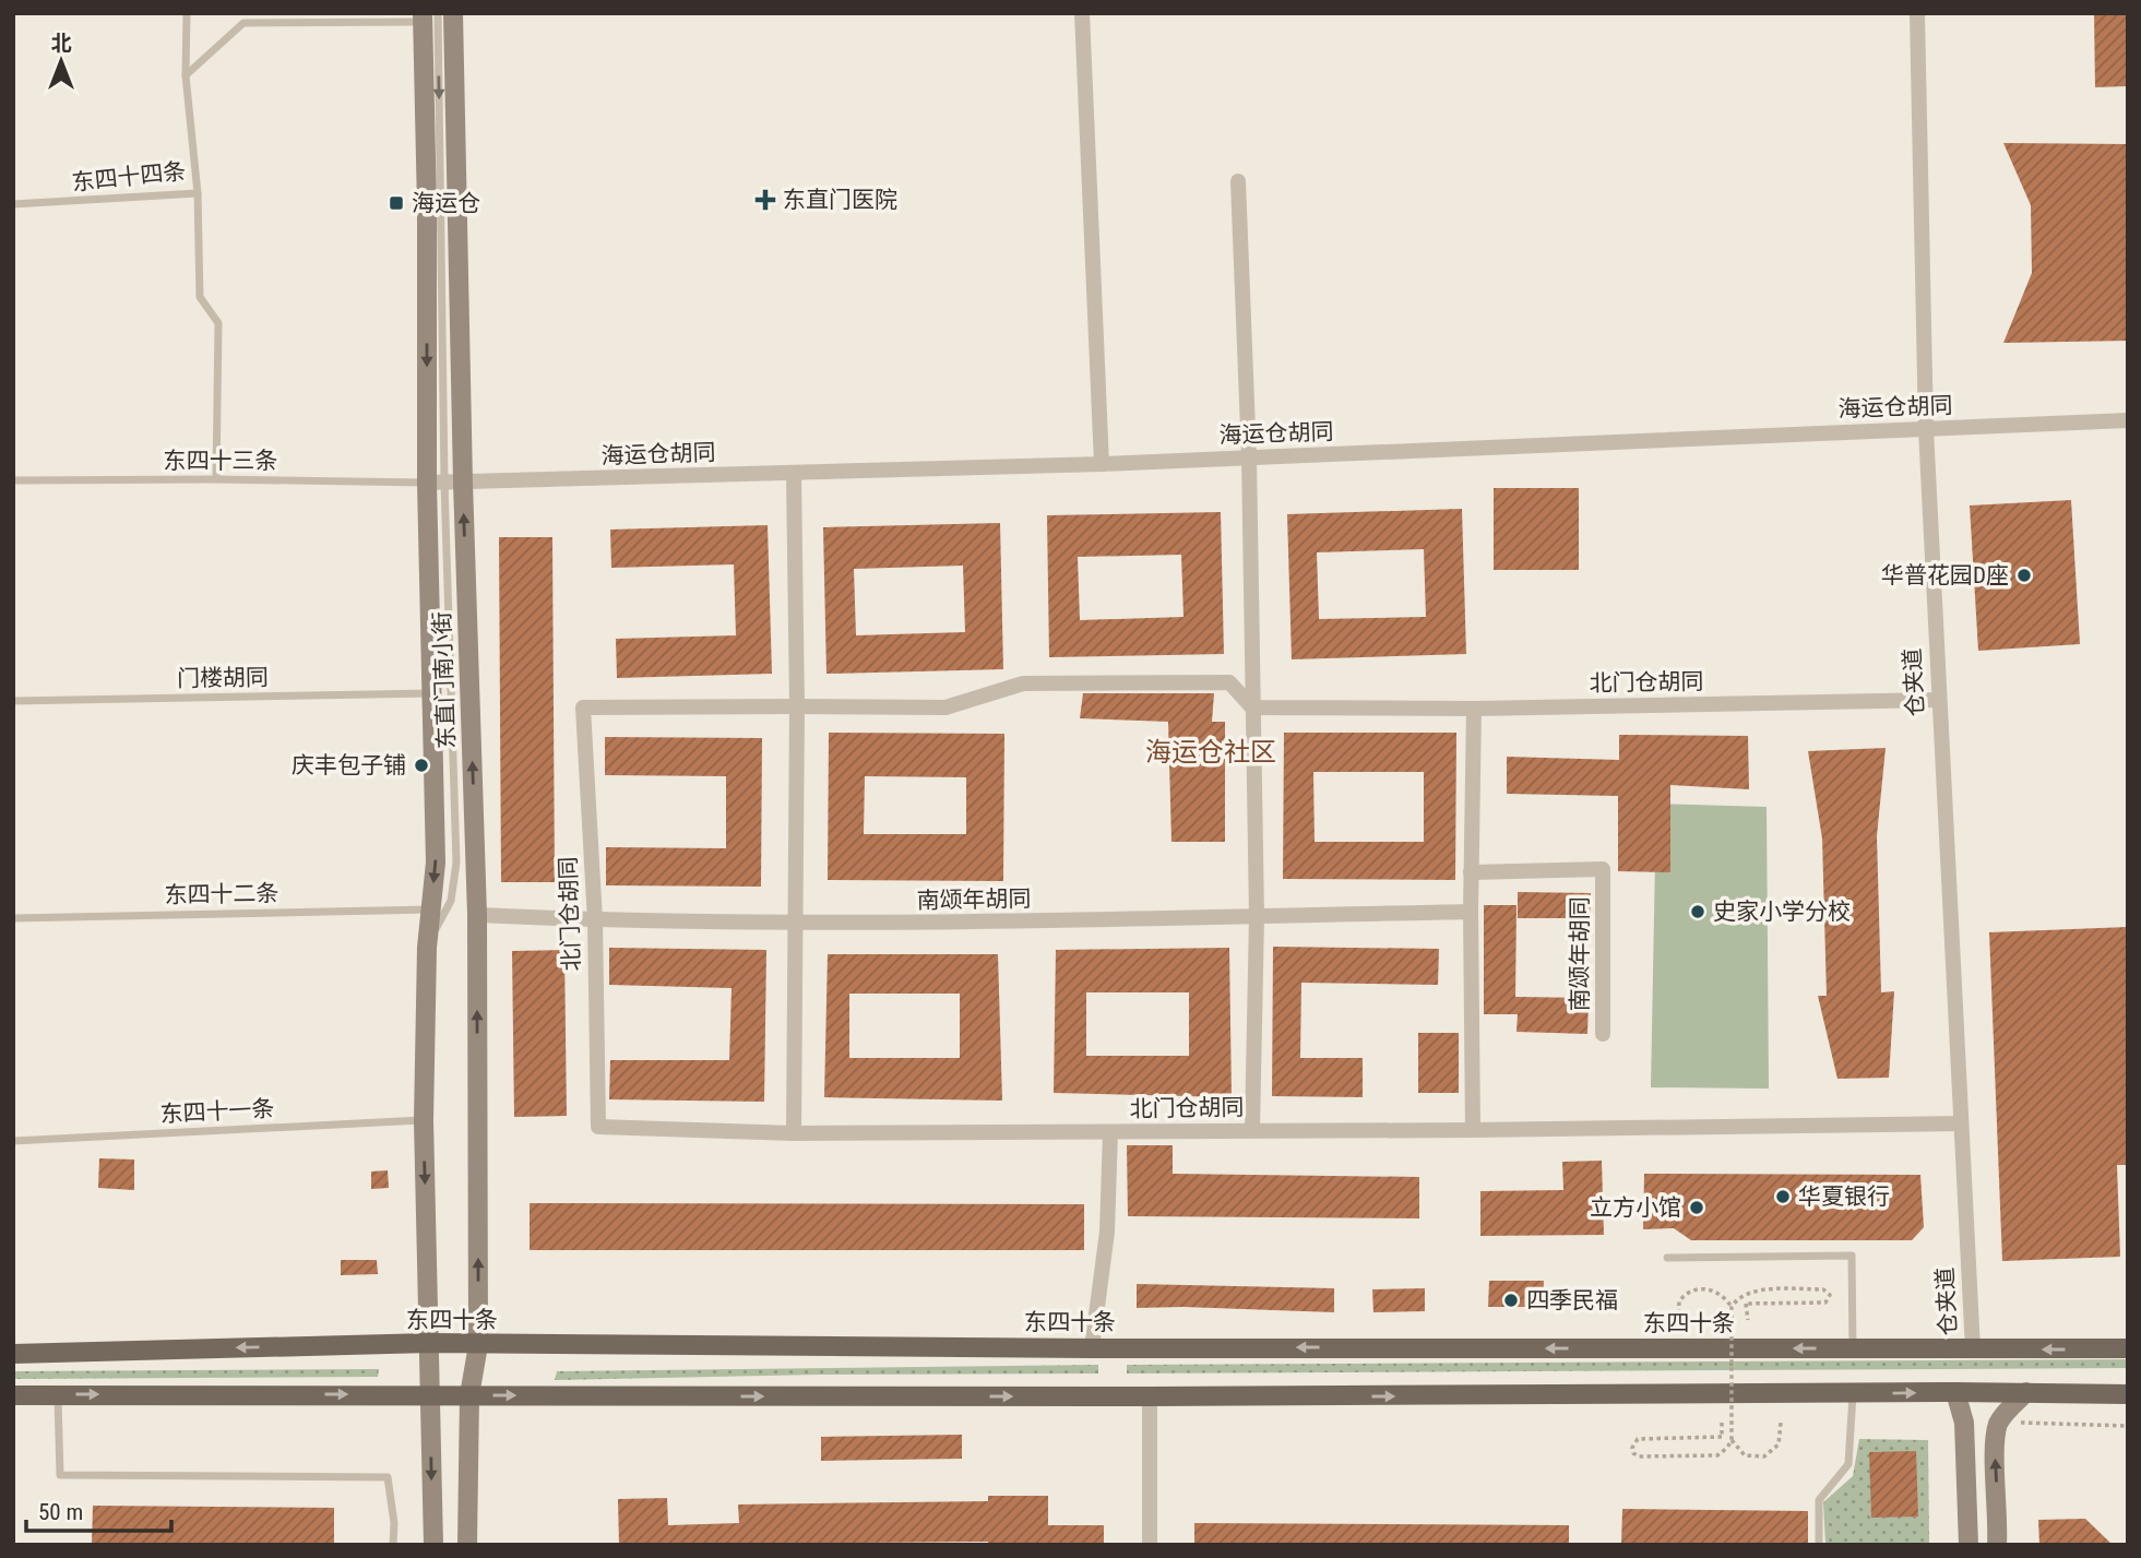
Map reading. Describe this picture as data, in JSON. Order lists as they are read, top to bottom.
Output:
{
  "streets": {
    "main road": ["东直门南小街", "东四十条"],
    "street": [
      "海运仓胡同",
      "北门仓胡同",
      "仓夹道",
      "南颂年胡同"
    ],
    "lane": [
      "东四十四条",
      "东四十三条",
      "门楼胡同",
      "东四十二条",
      "东四十一条"
    ]
  },
  "crossings": [
    ["海运仓胡同", "东四十三条"],
    ["海运仓胡同", "东直门南小街"],
    ["海运仓胡同", "仓夹道"],
    ["东四十三条", "东直门南小街"],
    ["门楼胡同", "东直门南小街"],
    ["东直门南小街", "东四十二条"],
    ["东直门南小街", "南颂年胡同"],
    ["东直门南小街", "东四十一条"],
    ["东直门南小街", "东四十条"],
    ["北门仓胡同", "仓夹道"],
    ["北门仓胡同", "南颂年胡同"],
    ["仓夹道", "东四十条"]
  ],
  "districts": ["海运仓社区"],
  "places": {
    "health": ["东直门医院"],
    "transit": ["海运仓"],
    "other": [
      "华普花园D座",
      "庆丰包子铺",
      "史家小学分校",
      "华夏银行",
      "立方小馆",
      "四季民福"
    ]
  },
  "scale_bar": "50 m",
  "north": "top"
}
